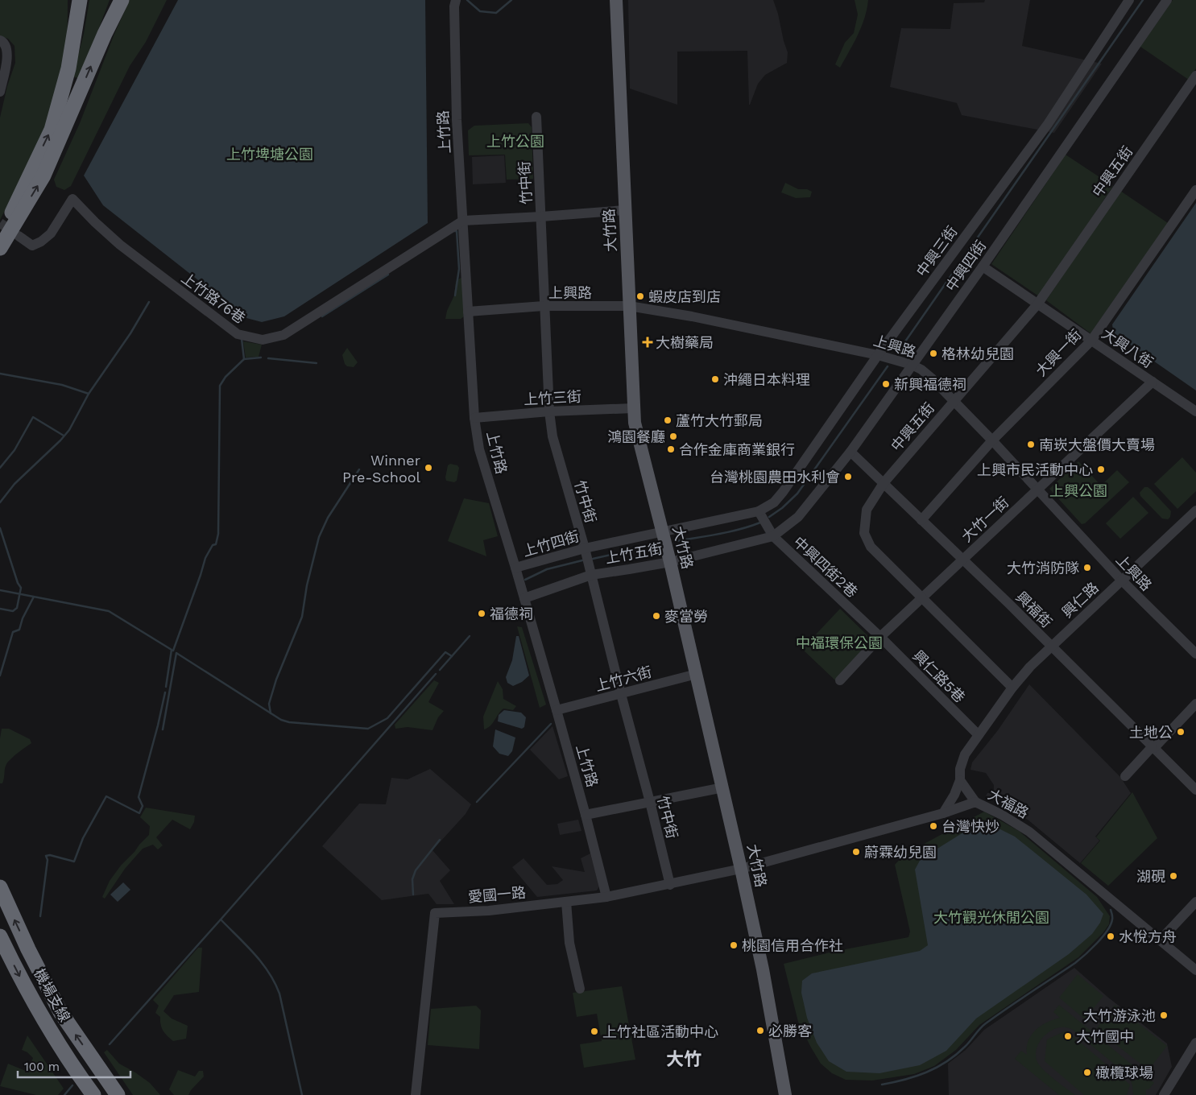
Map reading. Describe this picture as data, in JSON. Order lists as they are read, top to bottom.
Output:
{
  "streets": {
    "highway": ["機場支線"],
    "main road": ["大竹路"],
    "street": [
      "上竹路",
      "中興五街",
      "竹中街",
      "中興三街",
      "中興四街",
      "上興路",
      "上竹路76巷",
      "大興八街",
      "大興一街",
      "上竹三街",
      "大竹一街",
      "上竹四街",
      "上竹五街",
      "中興四街2巷",
      "興仁路",
      "興福街",
      "興仁路5巷",
      "上竹六街",
      "大福路",
      "愛國一路"
    ]
  },
  "crossings": [
    ["上竹路", "上興路"],
    ["上竹路", "上竹路76巷"],
    ["上竹路", "上竹三街"],
    ["上竹路", "上竹四街"],
    ["上竹路", "上竹五街"],
    ["上竹路", "上竹六街"],
    ["上竹路", "愛國一路"],
    ["中興五街", "上興路"],
    ["中興五街", "大興八街"],
    ["中興五街", "大竹一街"],
    ["中興五街", "興仁路"],
    ["中興五街", "興福街"],
    ["竹中街", "上興路"],
    ["竹中街", "上竹三街"],
    ["竹中街", "上竹四街"],
    ["竹中街", "上竹五街"],
    ["竹中街", "上竹六街"],
    ["竹中街", "愛國一路"],
    ["大竹路", "上興路"],
    ["大竹路", "上竹三街"],
    ["大竹路", "上竹四街"],
    ["大竹路", "上竹五街"],
    ["大竹路", "上竹六街"],
    ["大竹路", "大福路"],
    ["大竹路", "愛國一路"],
    ["中興三街", "上興路"],
    ["中興三街", "上竹四街"],
    ["中興三街", "中興四街2巷"],
    ["中興四街", "上興路"],
    ["中興四街", "大興八街"],
    ["中興四街", "上竹五街"],
    ["中興四街", "中興四街2巷"],
    ["中興四街", "興福街"],
    ["上興路", "大興一街"],
    ["上興路", "大竹一街"],
    ["上興路", "興仁路"],
    ["大興八街", "大興一街"],
    ["大興八街", "大竹一街"],
    ["大興一街", "興福街"],
    ["大竹一街", "中興四街2巷"],
    ["大竹一街", "興福街"],
    ["大竹一街", "興仁路5巷"],
    ["上竹四街", "中興四街2巷"],
    ["上竹五街", "中興四街2巷"],
    ["中興四街2巷", "興仁路5巷"],
    ["興仁路", "興福街"],
    ["興仁路", "興仁路5巷"],
    ["興仁路", "大福路"],
    ["大福路", "愛國一路"]
  ],
  "districts": ["大竹"],
  "parks": [
    "上竹公園",
    "上竹埤塘公園",
    "上興公園",
    "中福環保公園",
    "大竹觀光休閒公園"
  ],
  "places": {
    "other": [
      "蝦皮店到店",
      "格林幼兒園",
      "沖繩日本料理",
      "新興福德祠",
      "蘆竹大竹郵局",
      "鴻園餐廳",
      "南崁大盤價大賣場",
      "合作金庫商業銀行",
      "Winner Pre-School",
      "上興市民活動中心",
      "台灣桃園農田水利會",
      "大竹消防隊",
      "福德祠",
      "麥當勞",
      "土地公",
      "台灣快炒",
      "蔚霖幼兒園",
      "湖硯",
      "水悅方舟",
      "桃園信用合作社",
      "大竹游泳池",
      "必勝客",
      "上竹社區活動中心",
      "大竹國中",
      "橄欖球場"
    ],
    "health": ["大樹藥局"]
  },
  "scale_bar": "100 m"
}
